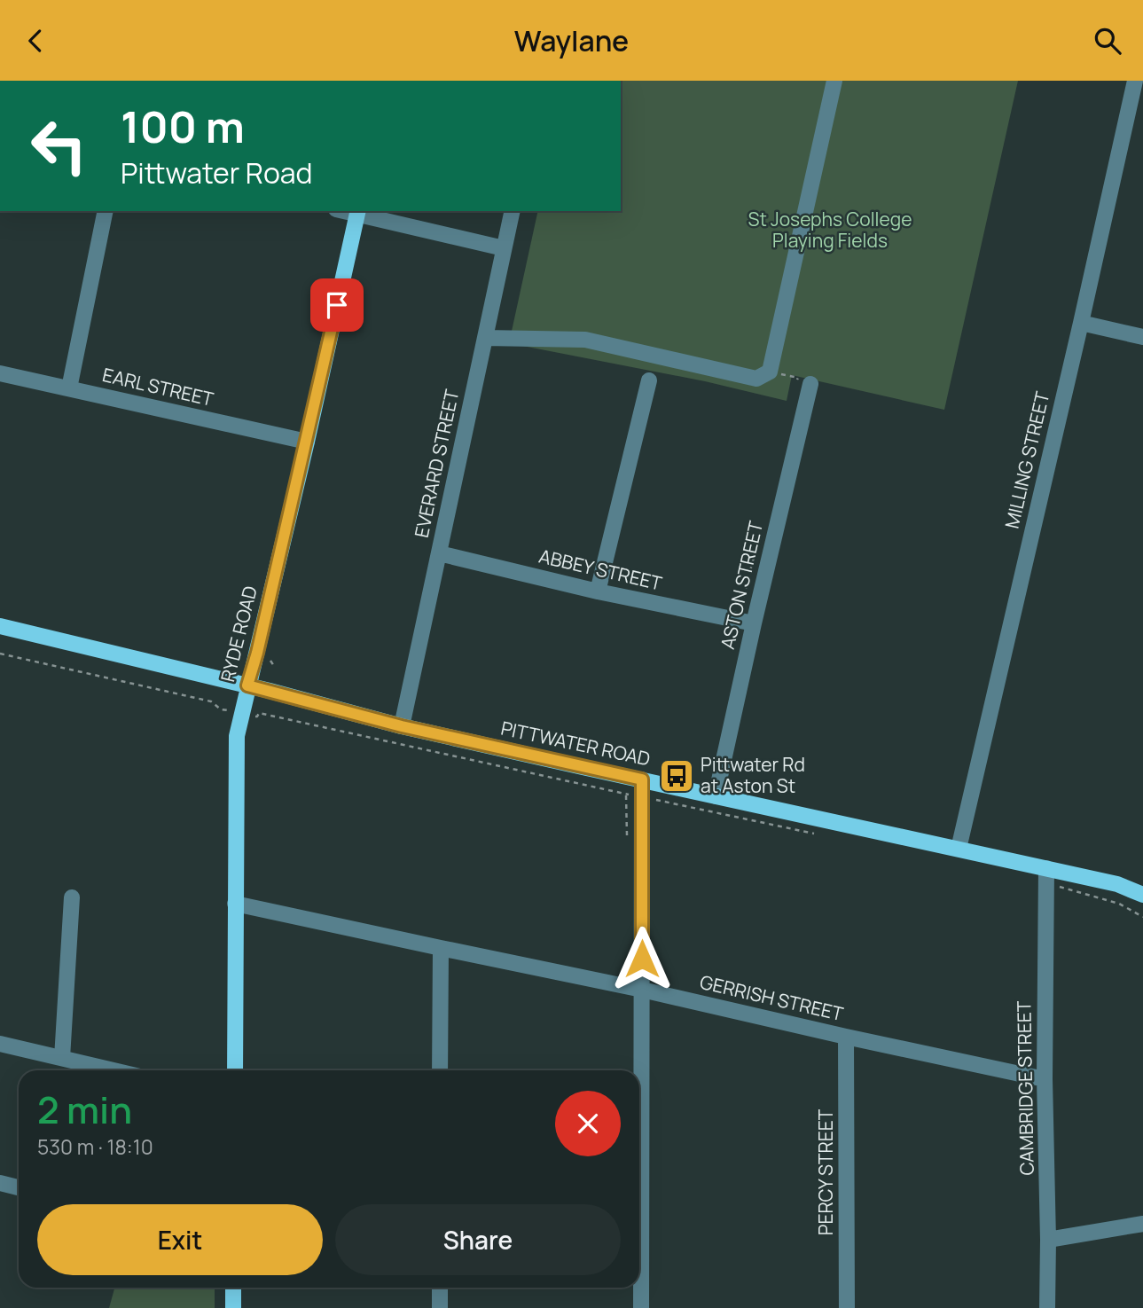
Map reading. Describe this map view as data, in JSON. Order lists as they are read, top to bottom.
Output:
{
  "streets": {
    "main road": ["RYDE ROAD", "PITTWATER ROAD"],
    "street": [
      "EARL STREET",
      "MILLING STREET",
      "EVERARD STREET",
      "ABBEY STREET",
      "ASTON STREET",
      "GERRISH STREET",
      "CAMBRIDGE STREET",
      "PERCY STREET"
    ]
  },
  "crossings": [
    ["EARL STREET", "RYDE ROAD"],
    ["MILLING STREET", "PITTWATER ROAD"],
    ["EVERARD STREET", "ABBEY STREET"],
    ["EVERARD STREET", "PITTWATER ROAD"],
    ["ABBEY STREET", "ASTON STREET"],
    ["ASTON STREET", "PITTWATER ROAD"],
    ["RYDE ROAD", "PITTWATER ROAD"],
    ["RYDE ROAD", "GERRISH STREET"],
    ["PITTWATER ROAD", "CAMBRIDGE STREET"],
    ["GERRISH STREET", "CAMBRIDGE STREET"],
    ["GERRISH STREET", "PERCY STREET"]
  ],
  "parks": ["St Josephs College Playing Fields"],
  "places": {
    "bus stop": ["Pittwater Rd at Aston St"]
  },
  "page": {
    "header": "Waylane",
    "turn": ["100 m", "Pittwater Road"],
    "heading": ["2 min", "530 m · 18:10"],
    "buttons": ["Exit", "Share"]
  }
}
